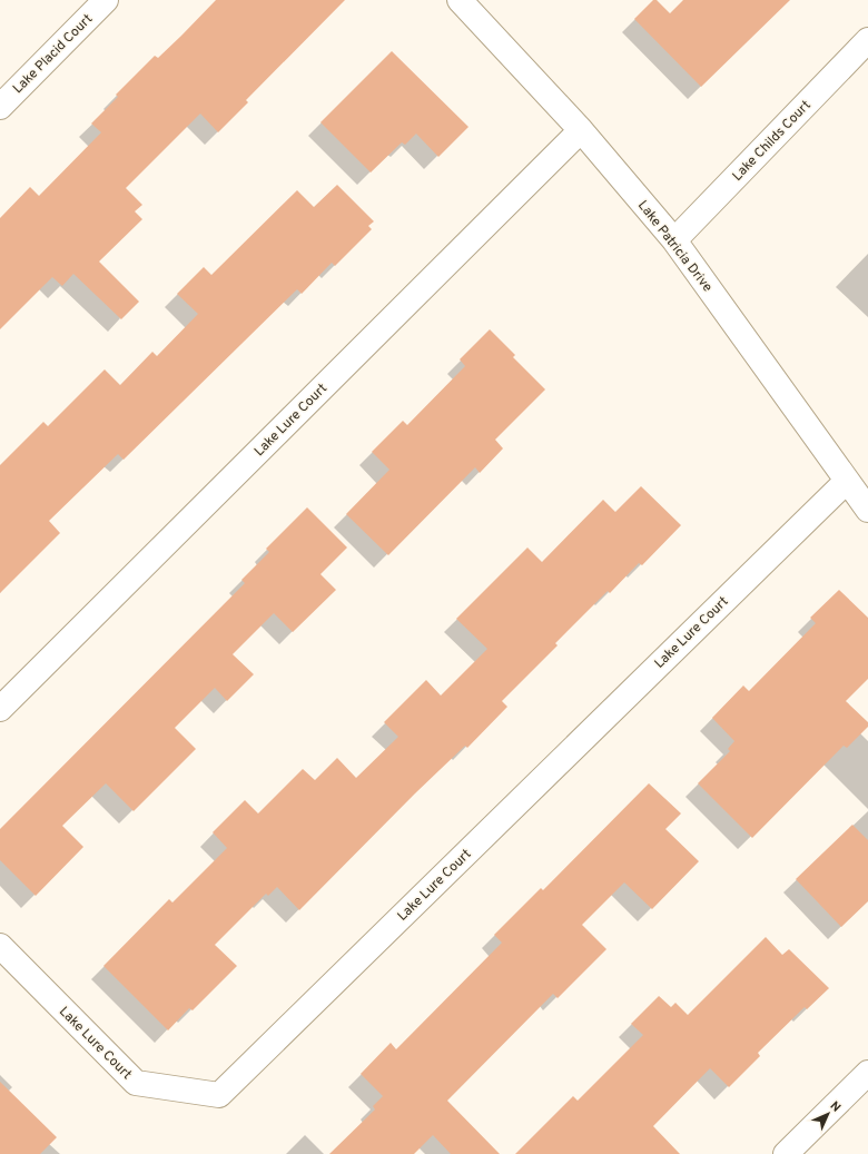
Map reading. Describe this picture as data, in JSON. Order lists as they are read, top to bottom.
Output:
{
  "streets": {
    "street": [
      "Lake Placid Court",
      "Lake Childs Court",
      "Lake Patricia Drive",
      "Lake Lure Court"
    ]
  },
  "crossings": [
    ["Lake Childs Court", "Lake Patricia Drive"],
    ["Lake Patricia Drive", "Lake Lure Court"]
  ],
  "north": "top right"
}
